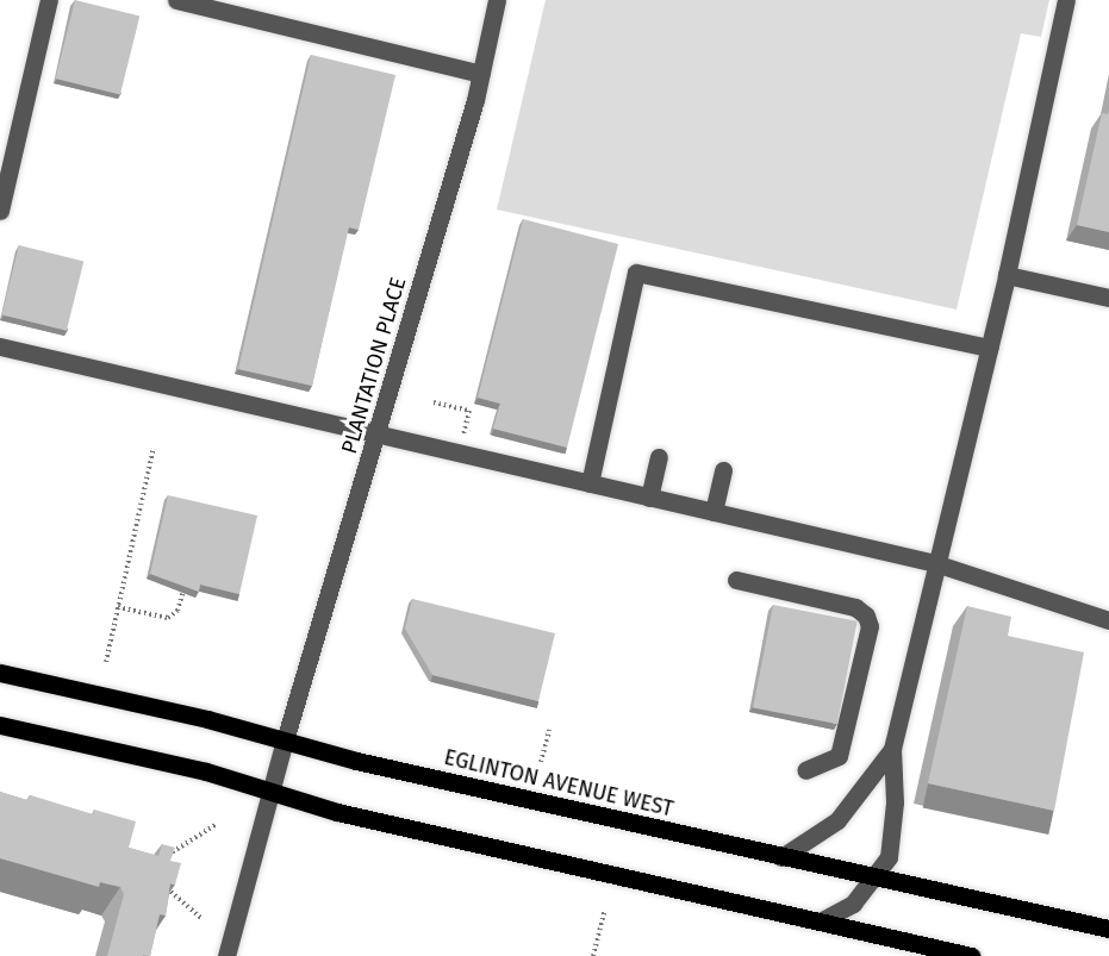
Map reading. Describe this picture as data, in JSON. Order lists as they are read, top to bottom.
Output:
{
  "streets": {
    "main road": ["EGLINTON AVENUE WEST"],
    "street": ["PLANTATION PLACE"]
  },
  "crossings": [
    ["PLANTATION PLACE", "EGLINTON AVENUE WEST"]
  ]
}
